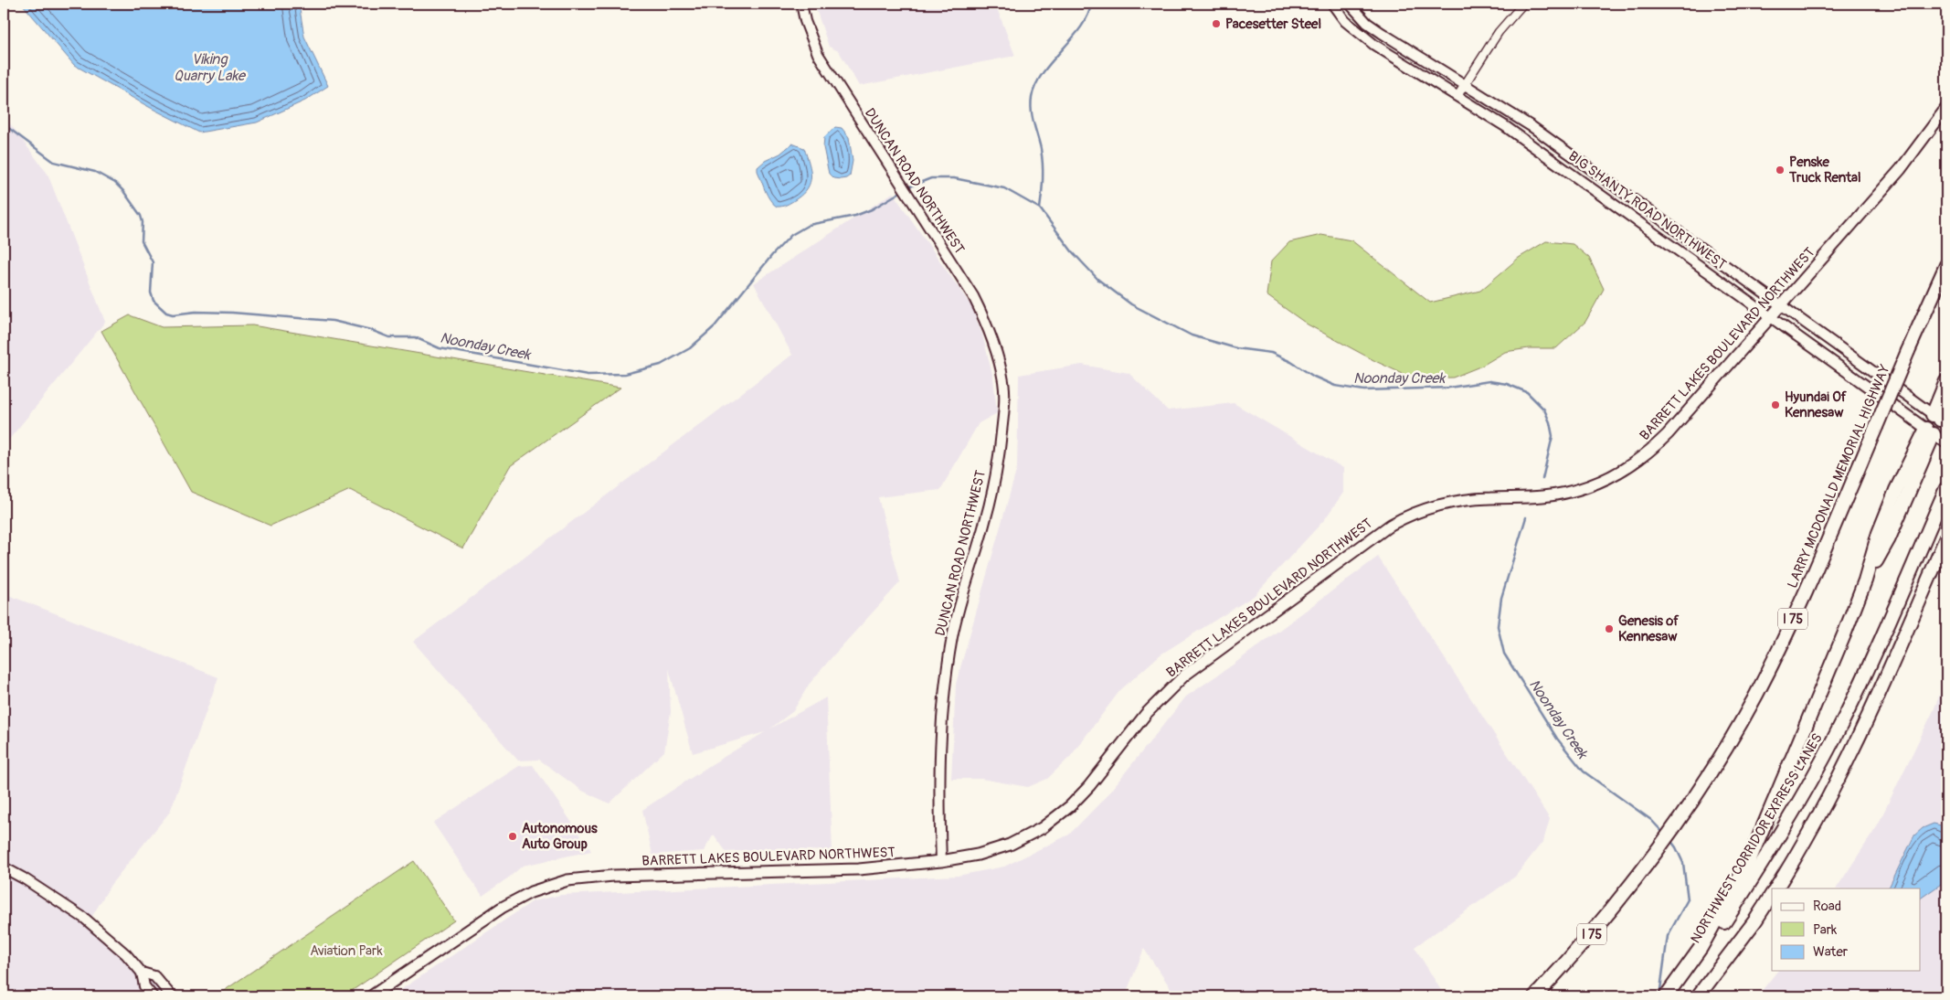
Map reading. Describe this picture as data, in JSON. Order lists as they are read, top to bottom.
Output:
{
  "streets": {
    "highway": ["LARRY MCDONALD MEMORIAL HIGHWAY", "I 75", "NORTHWEST CORRIDOR EXPRESS LANES"],
    "main road": ["BARRETT LAKES BOULEVARD NORTHWEST"],
    "street": ["DUNCAN ROAD NORTHWEST", "BIG SHANTY ROAD NORTHWEST"]
  },
  "crossings": [
    ["DUNCAN ROAD NORTHWEST", "BARRETT LAKES BOULEVARD NORTHWEST"],
    ["BIG SHANTY ROAD NORTHWEST", "BARRETT LAKES BOULEVARD NORTHWEST"]
  ],
  "water": ["Viking Quarry Lake", "Noonday Creek"],
  "parks": ["Aviation Park"],
  "places": [
    "Pacesetter Steel",
    "Penske Truck Rental",
    "Hyundai Of Kennesaw",
    "Genesis of Kennesaw",
    "Autonomous Auto Group"
  ],
  "legend": ["Road", "Park", "Water"]
}
